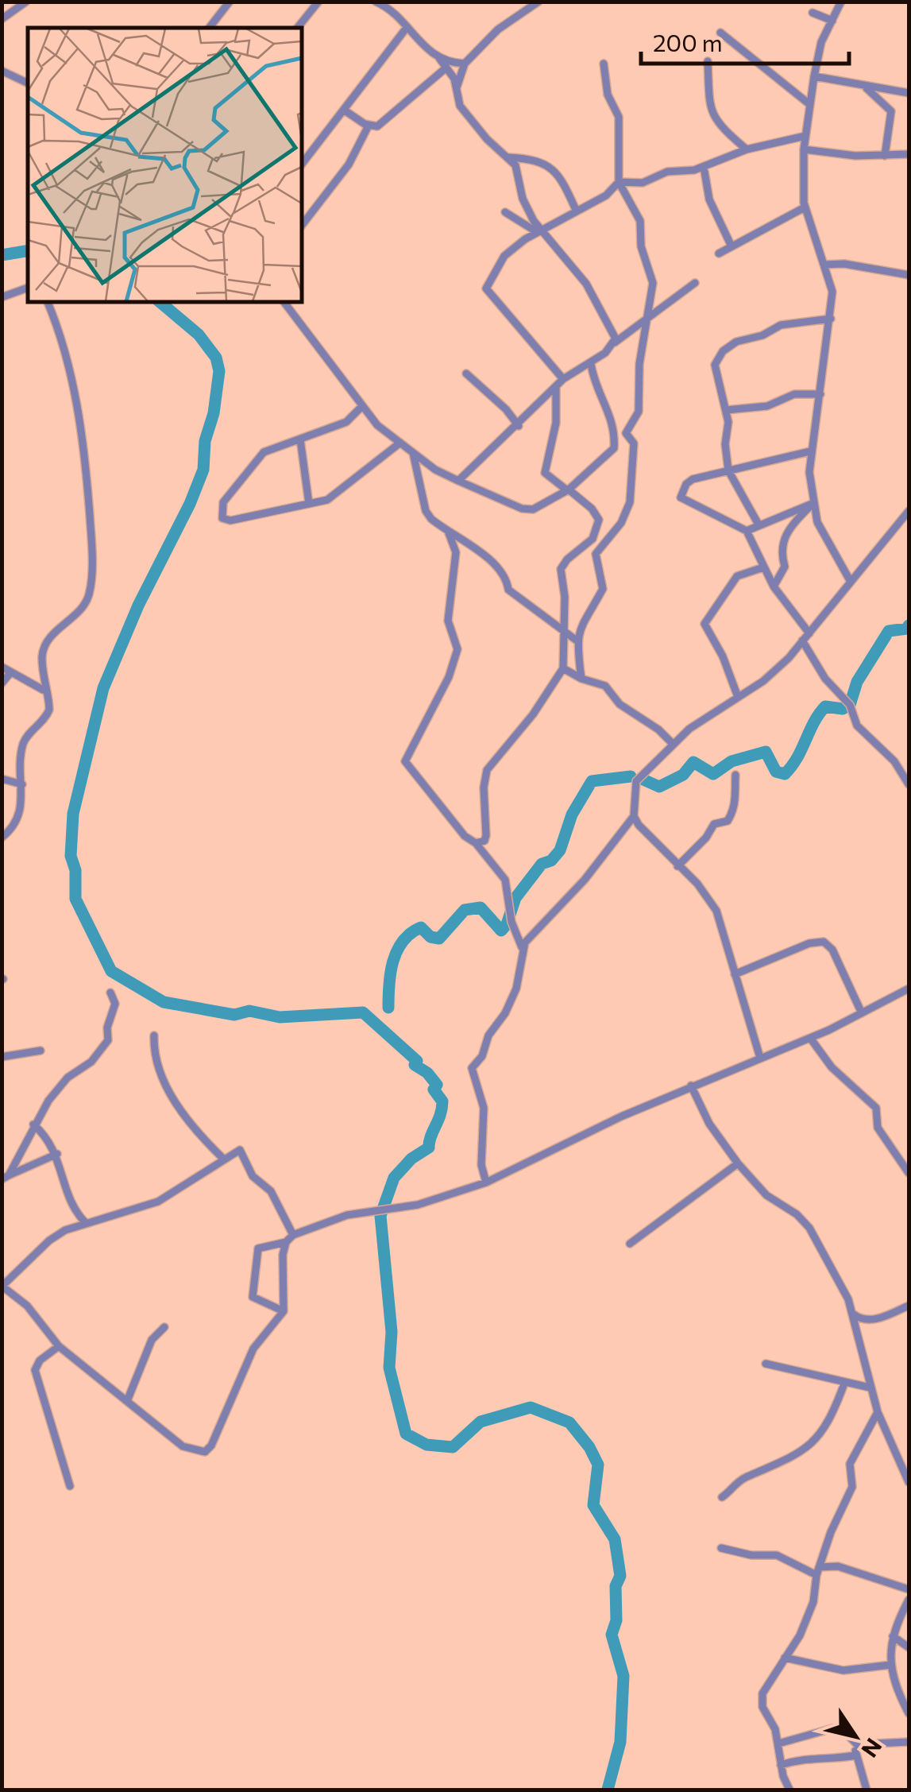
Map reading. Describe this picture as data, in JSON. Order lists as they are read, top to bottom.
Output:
{
  "scale_bar": "200 m",
  "north": "bottom right"
}
